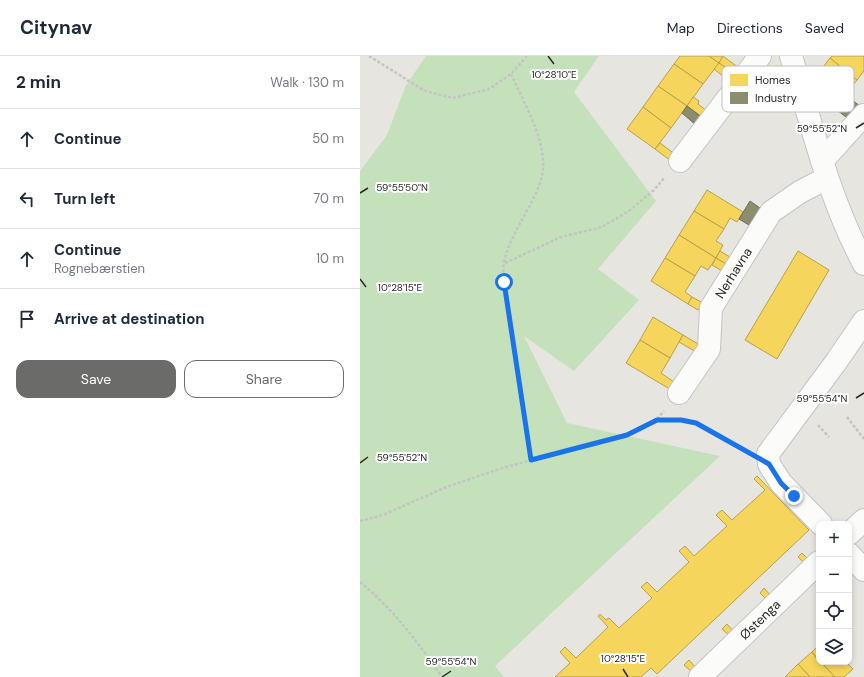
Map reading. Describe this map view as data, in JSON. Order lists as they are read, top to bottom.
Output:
{
  "streets": {
    "street": ["Nerhavna", "Østenga"]
  },
  "legend": ["Homes", "Industry"],
  "page": {
    "header": "Citynav",
    "nav": ["Map", "Directions", "Saved"],
    "heading": ["2 min", "Walk · 130 m"],
    "list": [
      ["Continue", "50 m"],
      ["Turn left", "70 m"],
      ["Continue", "Rognebærstien", "10 m"],
      "Arrive at destination"
    ],
    "buttons": ["Save", "Share"],
    "map_buttons": ["+", "−"]
  },
  "coordinates": [
    "10°28'10\"E",
    "59°55'52\"N",
    "59°55'50\"N",
    "10°28'15\"E",
    "59°55'54\"N"
  ]
}
